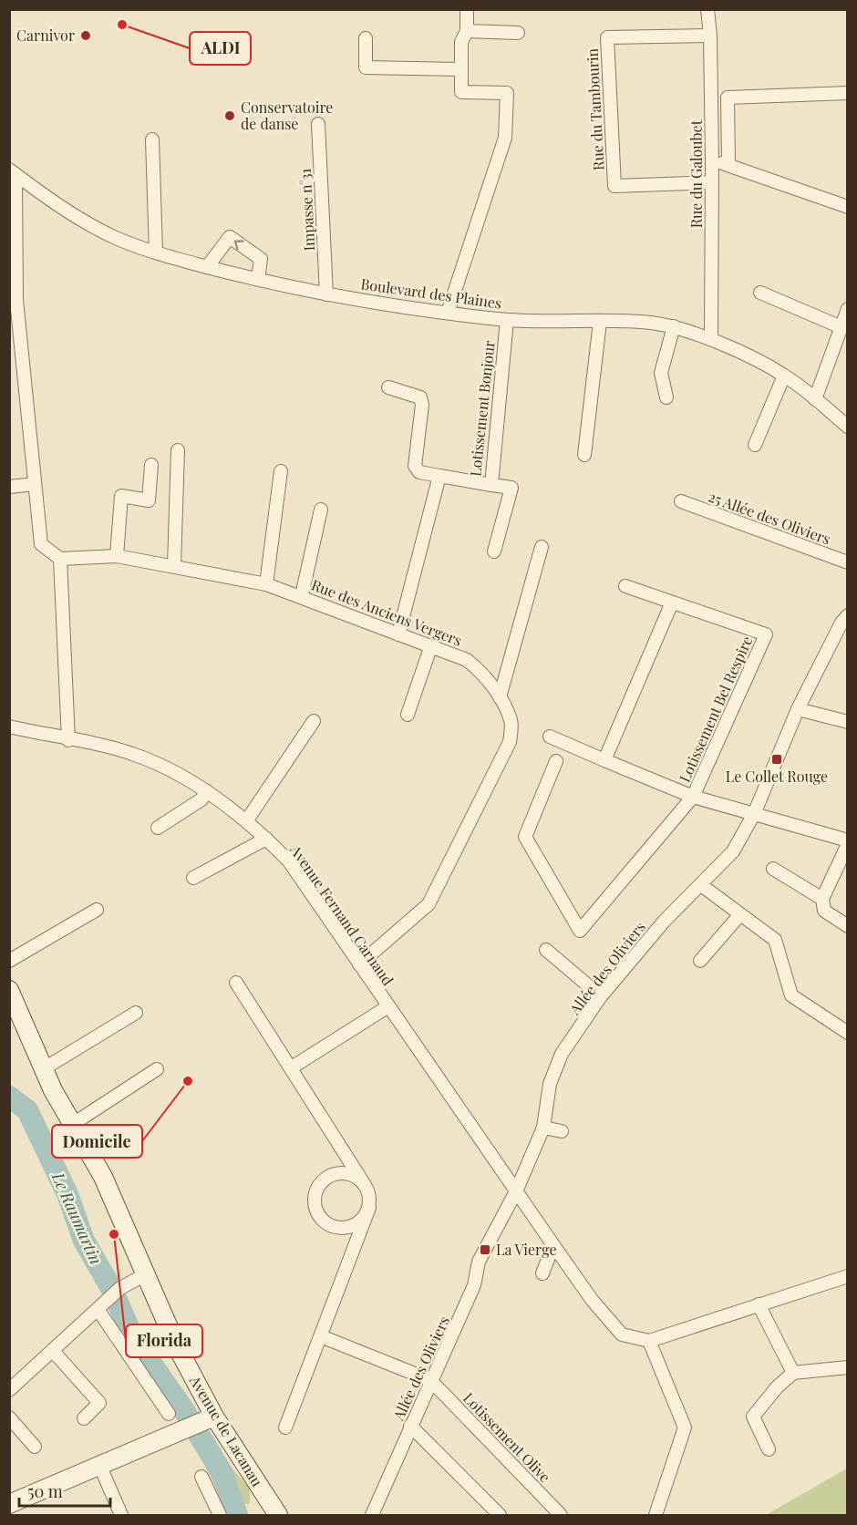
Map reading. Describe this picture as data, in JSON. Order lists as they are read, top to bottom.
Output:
{
  "streets": {
    "street": [
      "Rue du Tambourin",
      "Rue du Galoubet",
      "Impasse n°31",
      "Boulevard des Plaines",
      "Lotissement Bonjour",
      "25 Allée des Oliviers",
      "Rue des Anciens Vergers",
      "Lotissement Bel Respire",
      "Avenue Fernand Carnaud",
      "Allée des Oliviers",
      "Avenue de Lacanau",
      "Lotissement Olive"
    ]
  },
  "crossings": [
    ["Rue du Tambourin", "Rue du Galoubet"],
    ["Rue du Galoubet", "Boulevard des Plaines"],
    ["Impasse n°31", "Boulevard des Plaines"],
    ["Boulevard des Plaines", "Lotissement Bonjour"],
    ["Rue des Anciens Vergers", "Avenue Fernand Carnaud"],
    ["Lotissement Bel Respire", "Allée des Oliviers"],
    ["Avenue Fernand Carnaud", "Allée des Oliviers"],
    ["Allée des Oliviers", "Lotissement Olive"]
  ],
  "water": ["Le Raumartin"],
  "places": {
    "other": [
      "ALDI",
      "Carnivor",
      "Conservatoire de danse",
      "Domicile",
      "Florida"
    ],
    "transit": ["Le Collet Rouge", "La Vierge"]
  },
  "scale_bar": "50 m"
}
